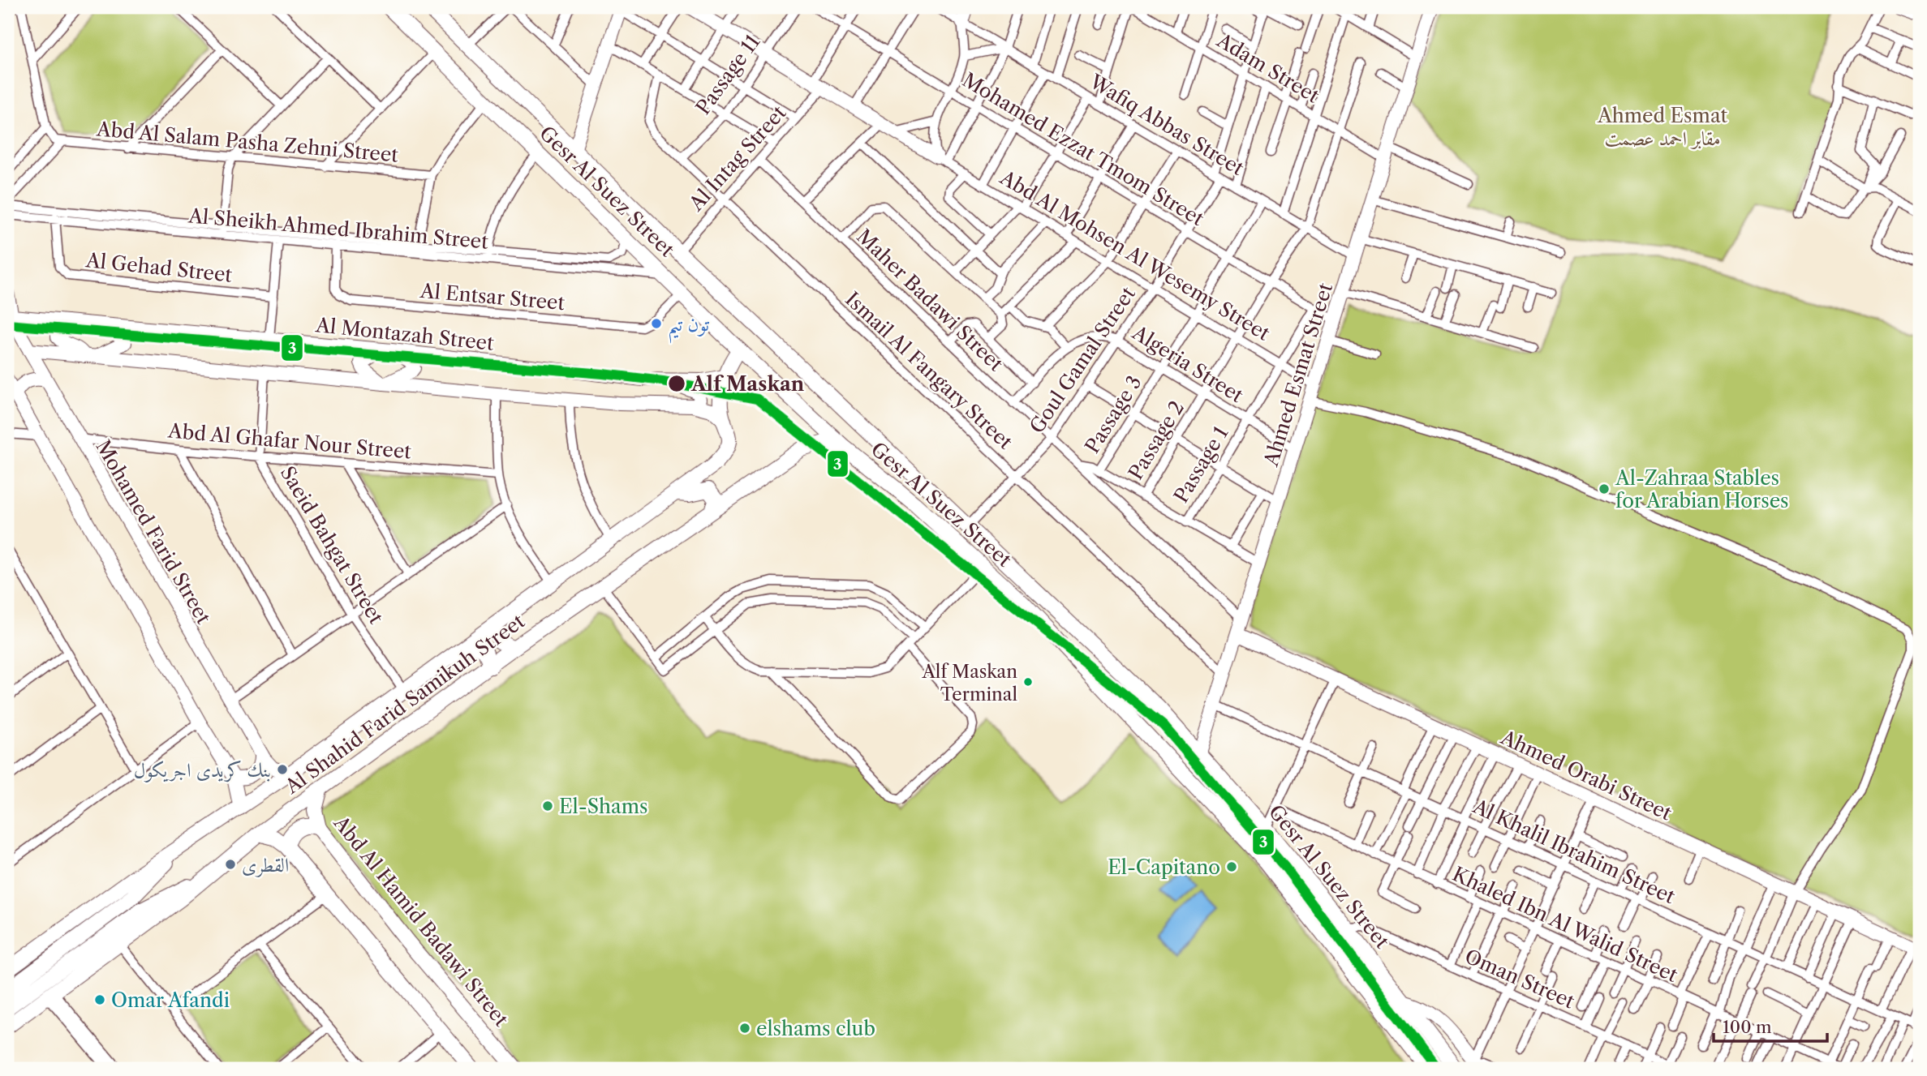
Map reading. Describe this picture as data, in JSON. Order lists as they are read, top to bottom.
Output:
{
  "streets": {
    "main road": ["Gesr Al Suez Street", "Al Shahid Farid Samikuh Street", "Abd Al Hamid Badawi Street"],
    "street": [
      "Adam Street",
      "Passage 11",
      "Wafiq Abbas Street",
      "Abd Al Salam Pasha Zehni Street",
      "Mohamed Ezzat Tmom Street",
      "Al Intag Street",
      "Al Sheikh Ahmed Ibrahim Street",
      "Abd Al Mohsen Al Wesemy Street",
      "Al Gehad Street",
      "Al Entsar Street",
      "Maher Badawi Street",
      "Al Montazah Street",
      "Goul Gamal Street",
      "Algeria Street",
      "Ismail Al Fangary Street",
      "Ahmed Esmat Street",
      "Passage 3",
      "Passage 2",
      "Abd Al Ghafar Nour Street",
      "Passage 1",
      "Mohamed Farid Street",
      "Saeid Bahgat Street",
      "Ahmed Orabi Street",
      "Al Khalil Ibrahim Street",
      "Khaled Ibn Al Walid Street",
      "Oman Street"
    ]
  },
  "crossings": [
    ["Adam Street", "Goul Gamal Street"],
    ["Adam Street", "Ahmed Esmat Street"],
    ["Adam Street", "Passage 2"],
    ["Passage 11", "Abd Al Mohsen Al Wesemy Street"],
    ["Passage 11", "Ismail Al Fangary Street"],
    ["Wafiq Abbas Street", "Goul Gamal Street"],
    ["Wafiq Abbas Street", "Ahmed Esmat Street"],
    ["Wafiq Abbas Street", "Passage 3"],
    ["Wafiq Abbas Street", "Passage 2"],
    ["Mohamed Ezzat Tmom Street", "Al Intag Street"],
    ["Mohamed Ezzat Tmom Street", "Goul Gamal Street"],
    ["Mohamed Ezzat Tmom Street", "Ahmed Esmat Street"],
    ["Mohamed Ezzat Tmom Street", "Passage 3"],
    ["Mohamed Ezzat Tmom Street", "Passage 2"],
    ["Mohamed Ezzat Tmom Street", "Passage 1"],
    ["Al Intag Street", "Gesr Al Suez Street"],
    ["Al Intag Street", "Abd Al Mohsen Al Wesemy Street"],
    ["Al Intag Street", "Maher Badawi Street"],
    ["Al Intag Street", "Ismail Al Fangary Street"],
    ["Gesr Al Suez Street", "Al Sheikh Ahmed Ibrahim Street"],
    ["Gesr Al Suez Street", "Al Entsar Street"],
    ["Gesr Al Suez Street", "Goul Gamal Street"],
    ["Gesr Al Suez Street", "Ahmed Esmat Street"],
    ["Gesr Al Suez Street", "Al Shahid Farid Samikuh Street"],
    ["Gesr Al Suez Street", "Oman Street"],
    ["Al Sheikh Ahmed Ibrahim Street", "Al Gehad Street"],
    ["Al Sheikh Ahmed Ibrahim Street", "Al Entsar Street"],
    ["Abd Al Mohsen Al Wesemy Street", "Goul Gamal Street"],
    ["Abd Al Mohsen Al Wesemy Street", "Ahmed Esmat Street"],
    ["Abd Al Mohsen Al Wesemy Street", "Passage 3"],
    ["Abd Al Mohsen Al Wesemy Street", "Passage 2"],
    ["Abd Al Mohsen Al Wesemy Street", "Passage 1"],
    ["Maher Badawi Street", "Goul Gamal Street"],
    ["Maher Badawi Street", "Algeria Street"],
    ["Maher Badawi Street", "Ahmed Esmat Street"],
    ["Maher Badawi Street", "Passage 3"],
    ["Maher Badawi Street", "Passage 2"],
    ["Maher Badawi Street", "Passage 1"],
    ["Al Montazah Street", "Mohamed Farid Street"],
    ["Al Montazah Street", "Al Shahid Farid Samikuh Street"],
    ["Goul Gamal Street", "Algeria Street"],
    ["Goul Gamal Street", "Ismail Al Fangary Street"],
    ["Algeria Street", "Ahmed Esmat Street"],
    ["Algeria Street", "Passage 3"],
    ["Algeria Street", "Passage 2"],
    ["Algeria Street", "Passage 1"],
    ["Ismail Al Fangary Street", "Ahmed Esmat Street"],
    ["Ahmed Esmat Street", "Ahmed Orabi Street"],
    ["Ahmed Esmat Street", "Al Khalil Ibrahim Street"],
    ["Abd Al Ghafar Nour Street", "Mohamed Farid Street"],
    ["Abd Al Ghafar Nour Street", "Saeid Bahgat Street"],
    ["Mohamed Farid Street", "Al Shahid Farid Samikuh Street"],
    ["Saeid Bahgat Street", "Al Shahid Farid Samikuh Street"],
    ["Al Shahid Farid Samikuh Street", "Abd Al Hamid Badawi Street"]
  ],
  "parks": ["Ahmed Esmat مقابر احمد عصمت"],
  "places": [
    "تون تيم",
    "Alf Maskan",
    "Al-Zahraa Stables for Arabian Horses",
    "Alf Maskan Terminal",
    "بنك كريدى اجريكول",
    "El-Shams",
    "القطرى",
    "El-Capitano",
    "Omar Afandi",
    "elshams club"
  ],
  "lines": ["metro line 3"],
  "scale_bar": "100 m"
}
